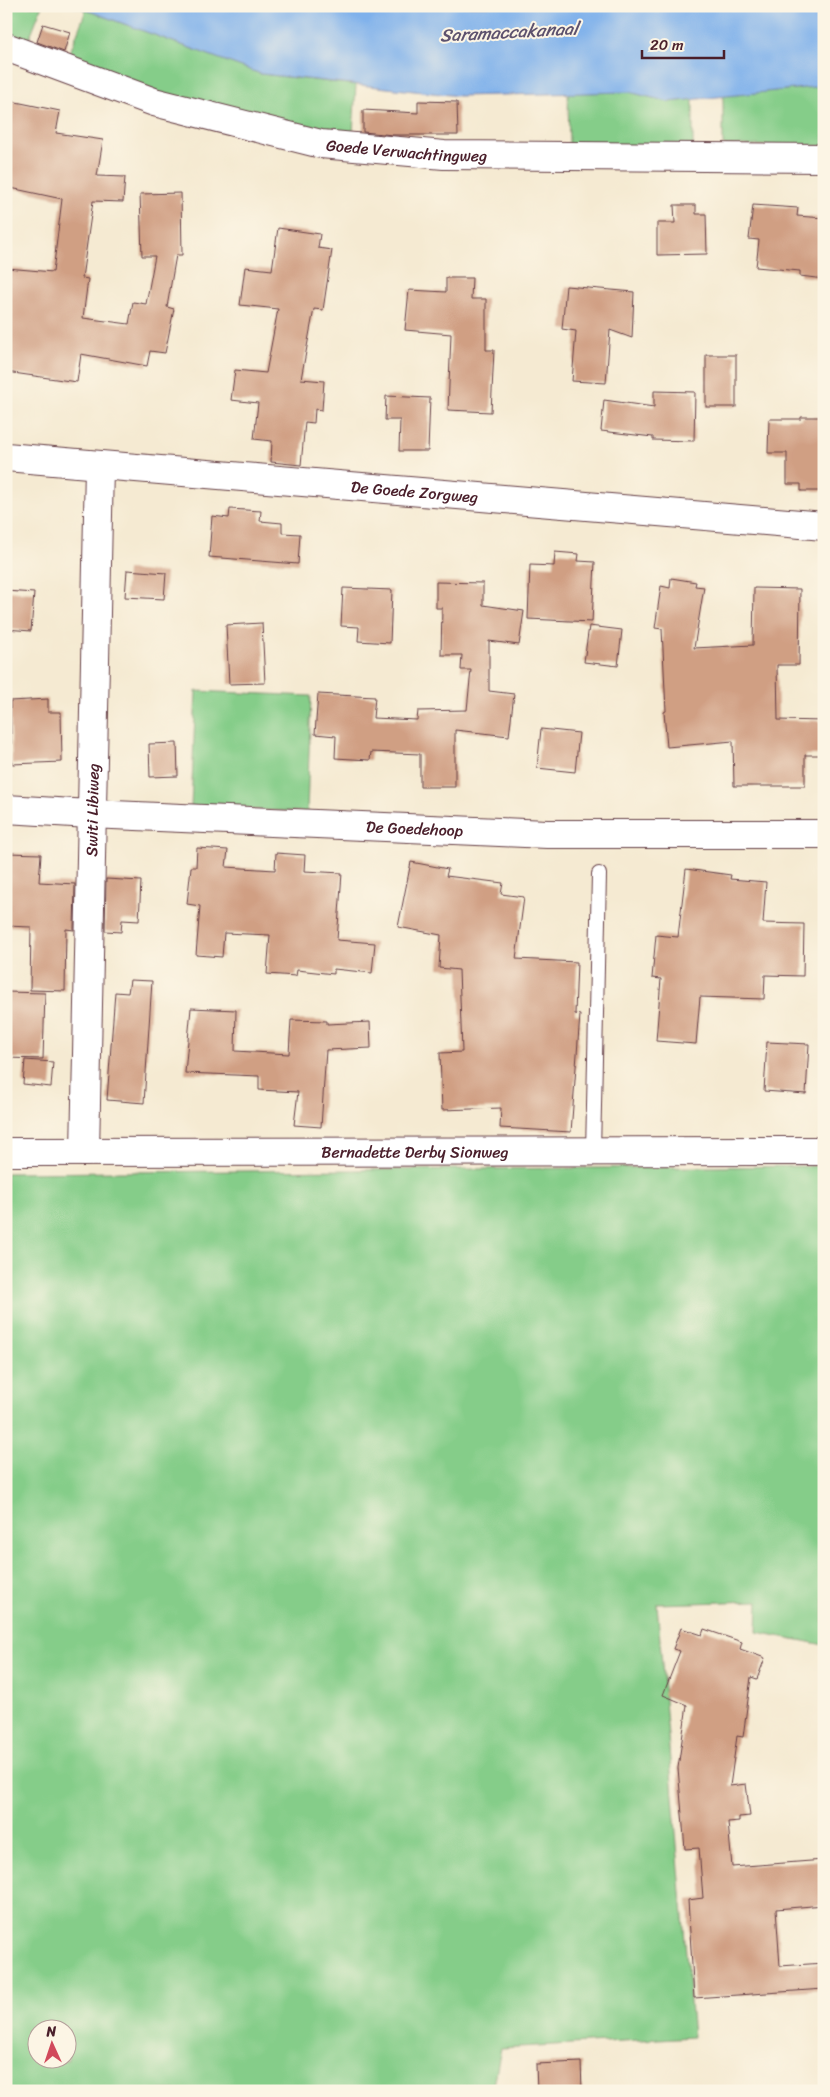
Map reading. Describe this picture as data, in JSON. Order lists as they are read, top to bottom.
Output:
{
  "streets": {
    "street": [
      "Goede Verwachtingweg",
      "De Goede Zorgweg",
      "Switi Libiweg",
      "De Goedehoop",
      "Bernadette Derby Sionweg"
    ]
  },
  "crossings": [
    ["De Goede Zorgweg", "Switi Libiweg"],
    ["Switi Libiweg", "De Goedehoop"],
    ["Switi Libiweg", "Bernadette Derby Sionweg"]
  ],
  "water": ["Saramaccakanaal"],
  "scale_bar": "20 m",
  "north": "top"
}
